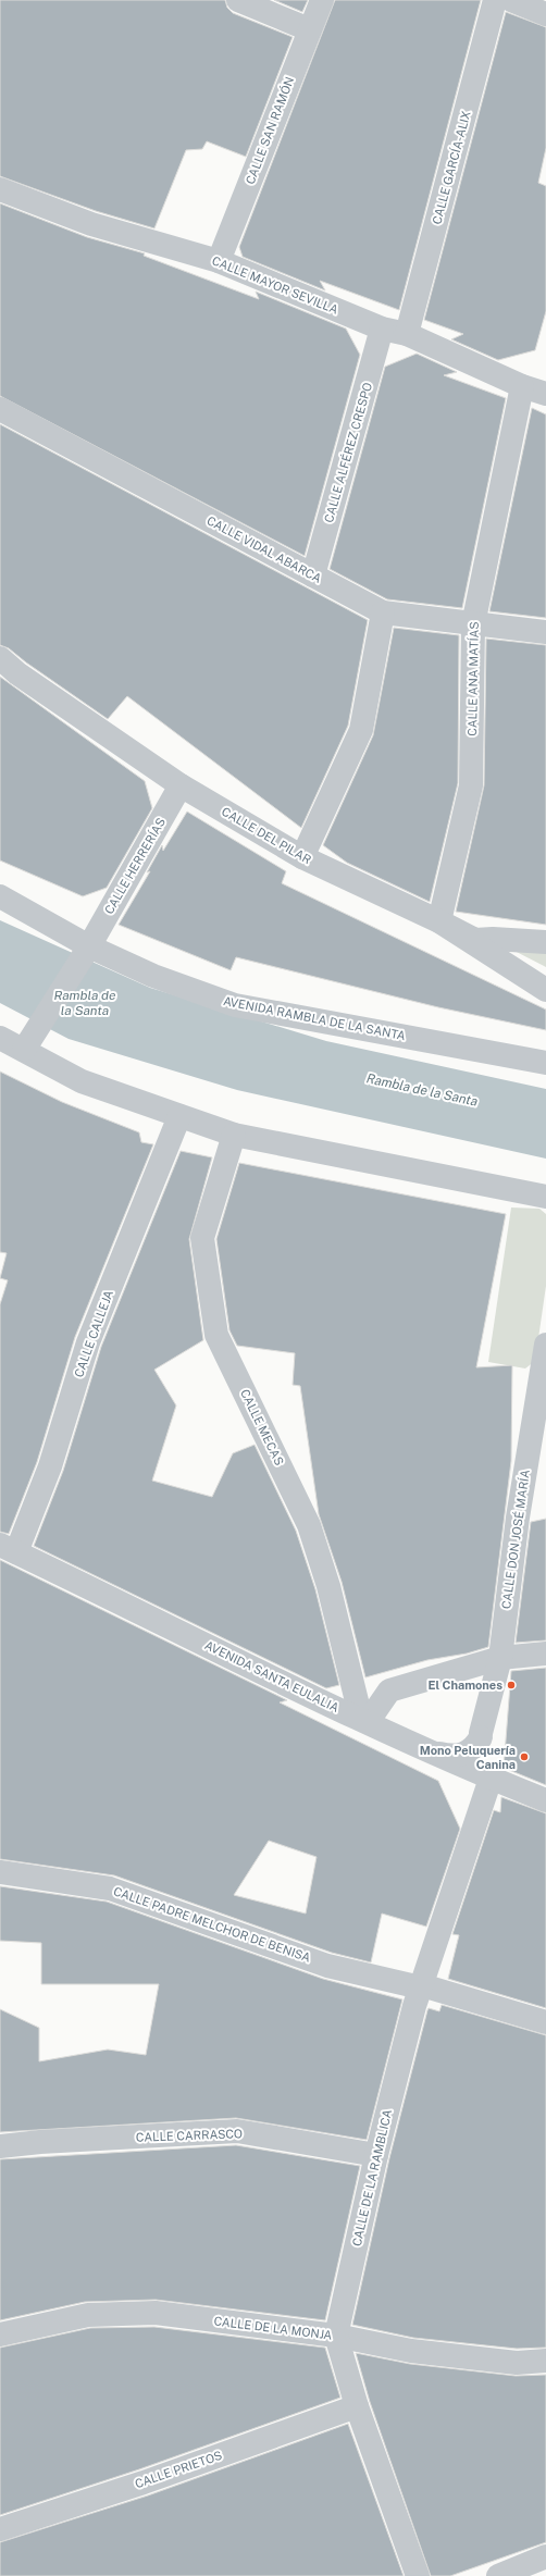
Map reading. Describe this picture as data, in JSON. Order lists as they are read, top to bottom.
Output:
{
  "streets": {
    "street": [
      "CALLE SAN RAMÓN",
      "CALLE GARCÍA-ALIX",
      "CALLE MAYOR SEVILLA",
      "CALLE ALFÉREZ CRESPO",
      "CALLE VIDAL ABARCA",
      "CALLE ANA MATÍAS",
      "CALLE DEL PILAR",
      "CALLE HERRERÍAS",
      "AVENIDA RAMBLA DE LA SANTA",
      "CALLE CALLEJA",
      "CALLE MECAS",
      "CALLE DON JOSÉ MARÍA",
      "AVENIDA SANTA EULALIA",
      "CALLE PADRE MELCHOR DE BENISA",
      "CALLE CARRASCO",
      "CALLE DE LA RAMBLICA",
      "CALLE DE LA MONJA",
      "CALLE PRIETOS"
    ]
  },
  "crossings": [
    ["CALLE SAN RAMÓN", "CALLE MAYOR SEVILLA"],
    ["CALLE GARCÍA-ALIX", "CALLE MAYOR SEVILLA"],
    ["CALLE MAYOR SEVILLA", "CALLE ALFÉREZ CRESPO"],
    ["CALLE MAYOR SEVILLA", "CALLE ANA MATÍAS"],
    ["CALLE ALFÉREZ CRESPO", "CALLE VIDAL ABARCA"],
    ["CALLE VIDAL ABARCA", "CALLE ANA MATÍAS"],
    ["CALLE ANA MATÍAS", "CALLE DEL PILAR"],
    ["CALLE DEL PILAR", "CALLE HERRERÍAS"],
    ["CALLE HERRERÍAS", "AVENIDA RAMBLA DE LA SANTA"],
    ["CALLE CALLEJA", "AVENIDA SANTA EULALIA"],
    ["CALLE MECAS", "AVENIDA SANTA EULALIA"],
    ["AVENIDA SANTA EULALIA", "CALLE DE LA RAMBLICA"],
    ["CALLE PADRE MELCHOR DE BENISA", "CALLE DE LA RAMBLICA"],
    ["CALLE CARRASCO", "CALLE DE LA RAMBLICA"],
    ["CALLE DE LA RAMBLICA", "CALLE DE LA MONJA"],
    ["CALLE DE LA RAMBLICA", "CALLE PRIETOS"]
  ],
  "water": ["Rambla de la Santa"],
  "places": ["El Chamones", "Mono Peluquería Canina"]
}
